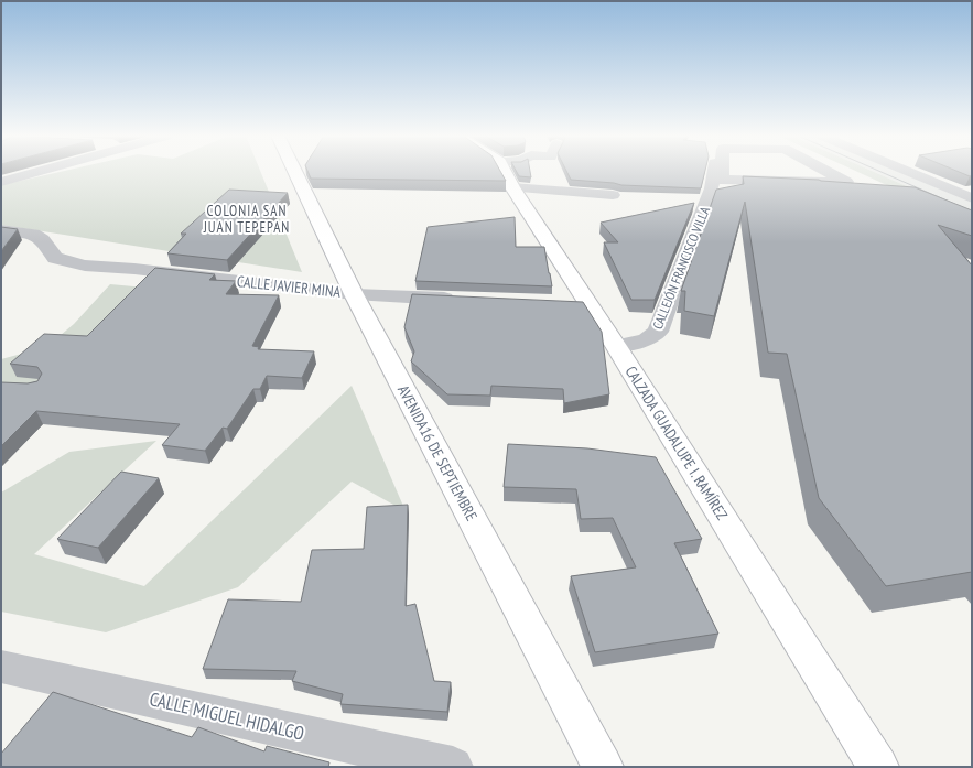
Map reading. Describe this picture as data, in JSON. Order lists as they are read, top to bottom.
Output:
{
  "streets": {
    "main road": ["CALZADA GUADALUPE I. RAMÍREZ", "AVENIDA16 DE SEPTIEMBRE"],
    "street": ["CALLEJÓN FRANCISCO VILLA", "CALLE JAVIER MINA", "CALLE MIGUEL HIDALGO"]
  },
  "crossings": [
    ["CALLEJÓN FRANCISCO VILLA", "CALZADA GUADALUPE I. RAMÍREZ"],
    ["CALLE JAVIER MINA", "AVENIDA16 DE SEPTIEMBRE"]
  ],
  "districts": ["COLONIA SAN JUAN TEPEPAN"]
}
